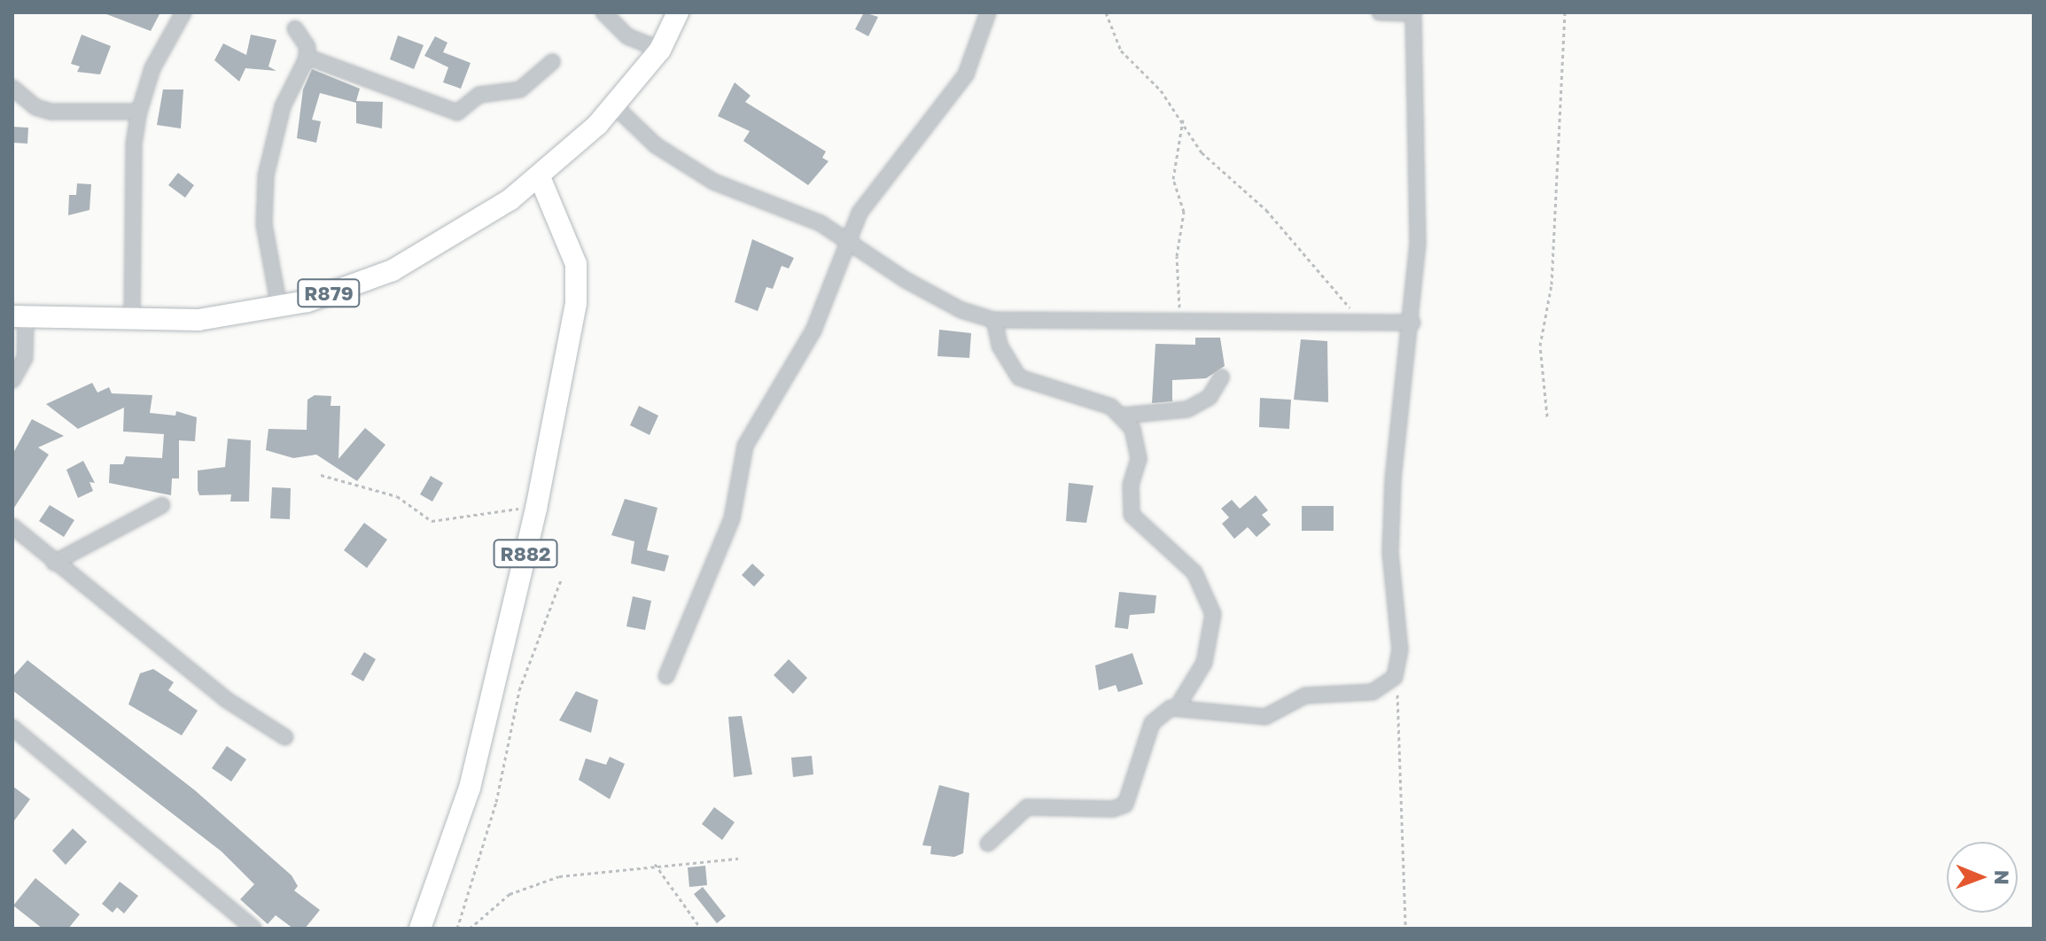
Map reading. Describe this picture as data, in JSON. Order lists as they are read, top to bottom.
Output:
{
  "streets": {
    "main road": ["R879", "R882"]
  },
  "crossings": [
    ["R879", "R882"]
  ],
  "north": "right"
}
